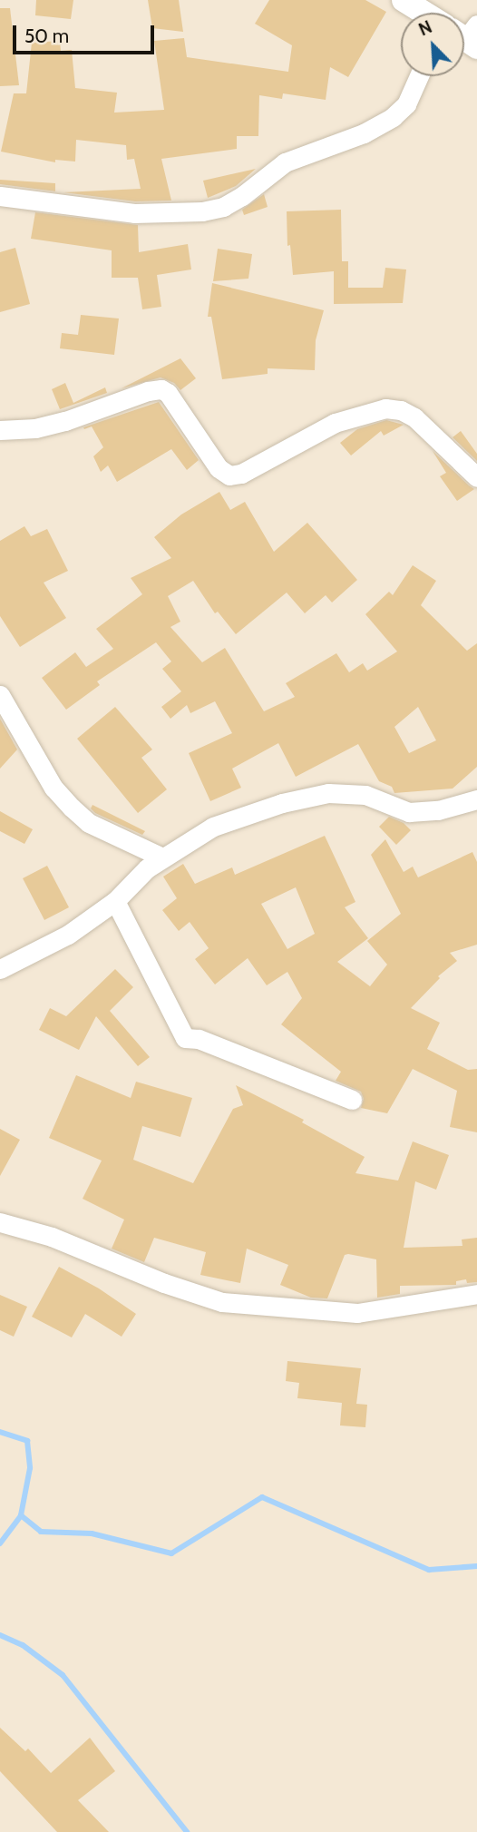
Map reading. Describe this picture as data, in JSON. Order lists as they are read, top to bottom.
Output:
{
  "scale_bar": "50 m",
  "north": "top left"
}
